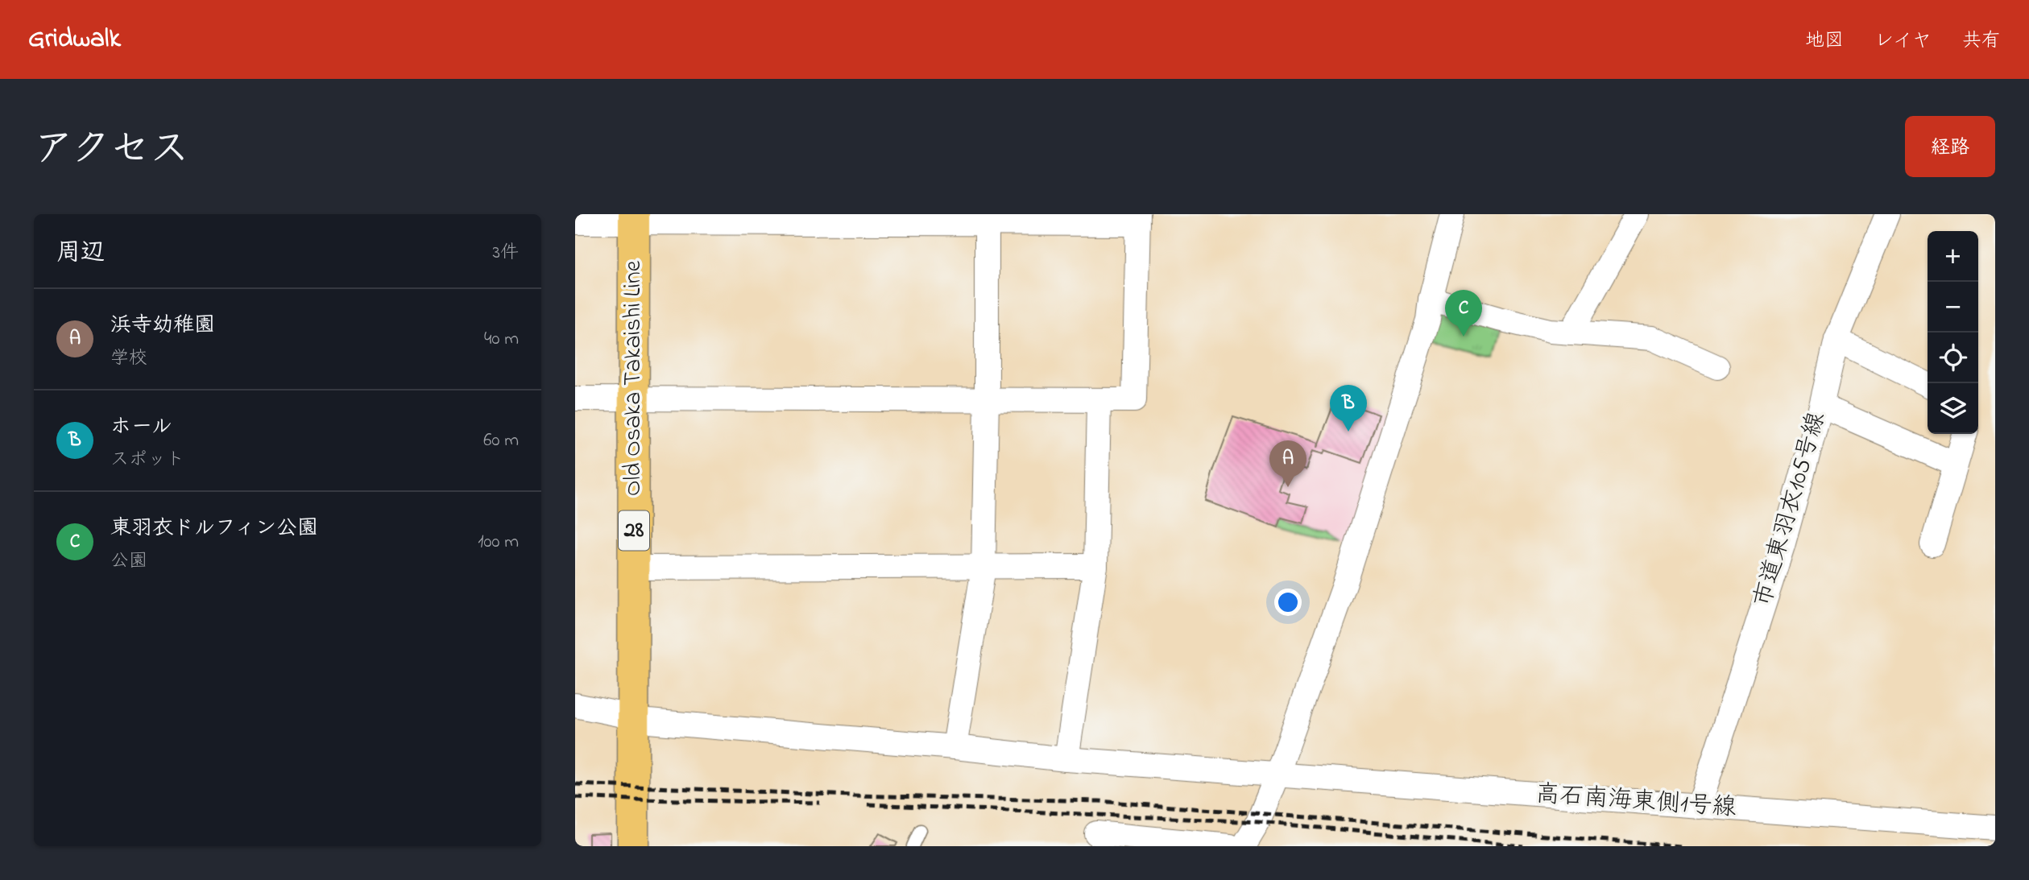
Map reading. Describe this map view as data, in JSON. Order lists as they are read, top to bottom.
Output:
{
  "streets": {
    "main road": ["Old Osaka Takaishi Line", "28"],
    "street": ["市道東羽衣105号線", "高石南海東側1号線"]
  },
  "crossings": [
    ["Old Osaka Takaishi Line", "高石南海東側1号線"],
    ["市道東羽衣105号線", "高石南海東側1号線"]
  ],
  "page": {
    "header": "Gridwalk",
    "nav": ["地図", "レイヤ", "共有"],
    "title": "アクセス",
    "buttons": "経路",
    "heading": ["周辺", "3件"],
    "map_buttons": ["+", "−"],
    "list": [
      {
        "mark": "A",
        "name": "浜寺幼稚園",
        "note": "学校",
        "value": "40 m"
      },
      {
        "mark": "B",
        "name": "ホール",
        "note": "スポット",
        "value": "60 m"
      },
      {
        "mark": "C",
        "name": "東羽衣ドルフィン公園",
        "note": "公園",
        "value": "100 m"
      }
    ],
    "pins": ["C", "B", "A"]
  }
}
